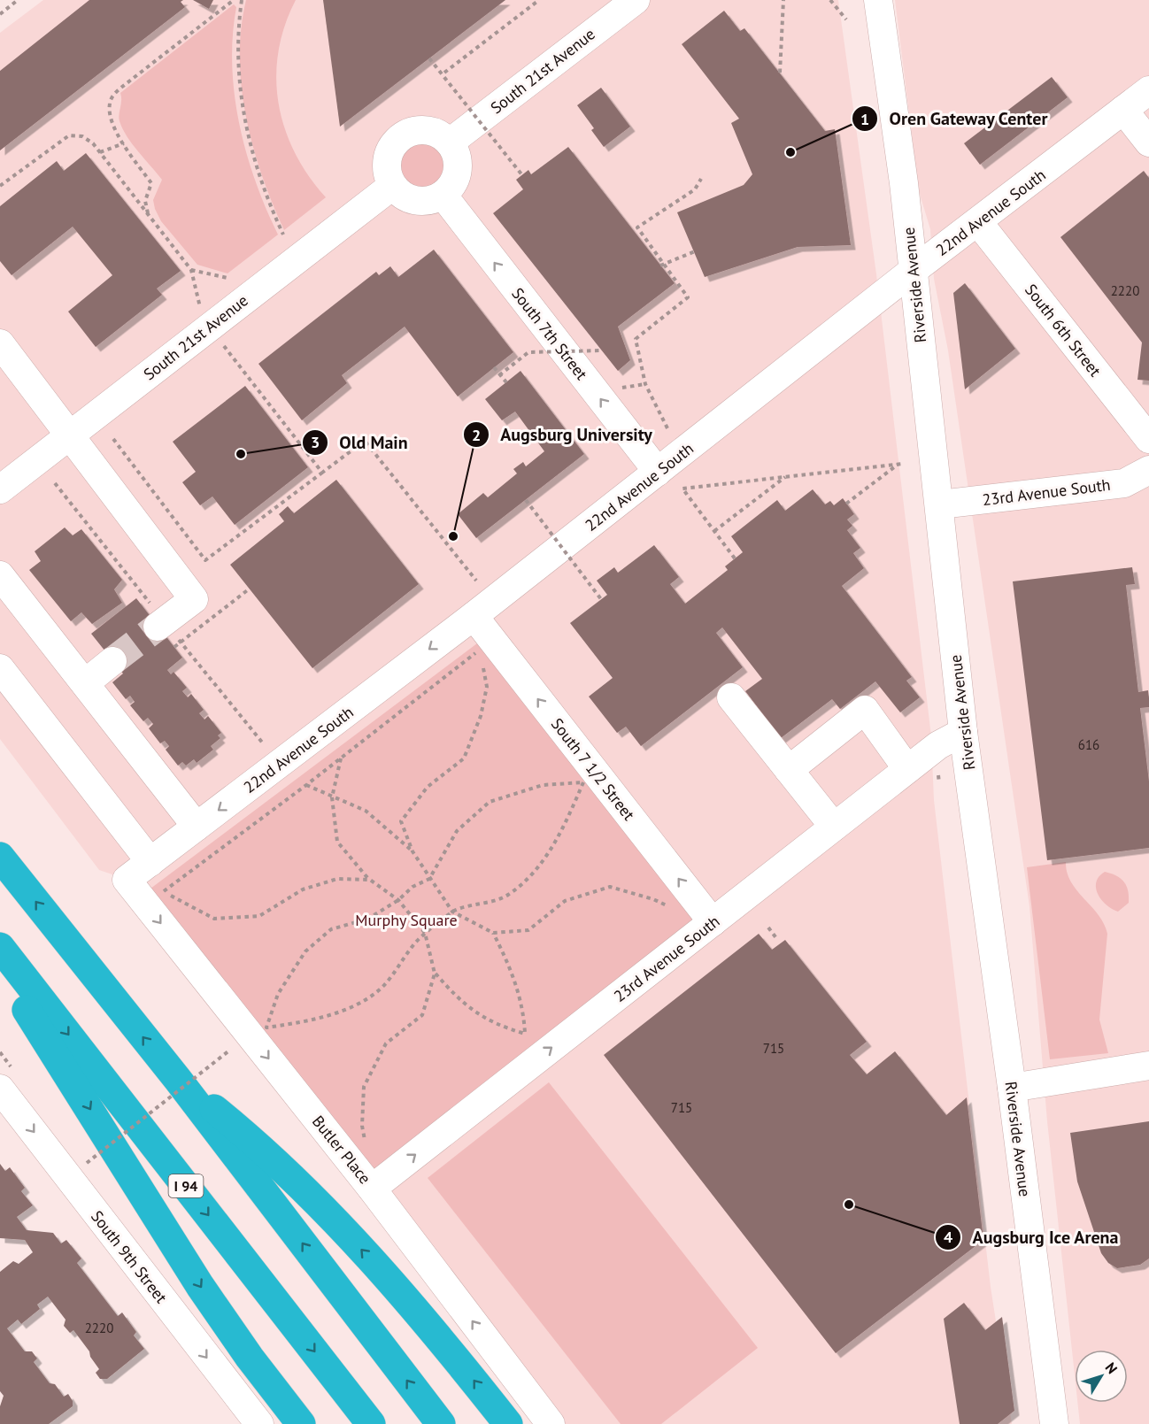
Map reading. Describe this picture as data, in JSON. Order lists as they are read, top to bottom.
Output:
{
  "streets": {
    "highway": ["I 94"],
    "street": [
      "South 21st Avenue",
      "22nd Avenue South",
      "Riverside Avenue",
      "South 6th Street",
      "South 7th Street",
      "23rd Avenue South",
      "South 7 1/2 Street",
      "Butler Place",
      "South 9th Street"
    ]
  },
  "crossings": [
    ["South 21st Avenue", "South 7th Street"],
    ["22nd Avenue South", "Riverside Avenue"],
    ["22nd Avenue South", "South 6th Street"],
    ["22nd Avenue South", "South 7th Street"],
    ["22nd Avenue South", "South 7 1/2 Street"],
    ["22nd Avenue South", "Butler Place"],
    ["Riverside Avenue", "23rd Avenue South"],
    ["23rd Avenue South", "South 7 1/2 Street"],
    ["23rd Avenue South", "Butler Place"]
  ],
  "one_way": ["South 7th Street", "23rd Avenue South", "South 9th Street"],
  "parks": ["Murphy Square"],
  "places": [
    "Oren Gateway Center",
    "Old Main",
    "Augsburg University",
    "Augsburg Ice Arena"
  ],
  "house_numbers": [
    "2220",
    "616",
    "715",
    "715",
    "2220"
  ],
  "north": "top right"
}
